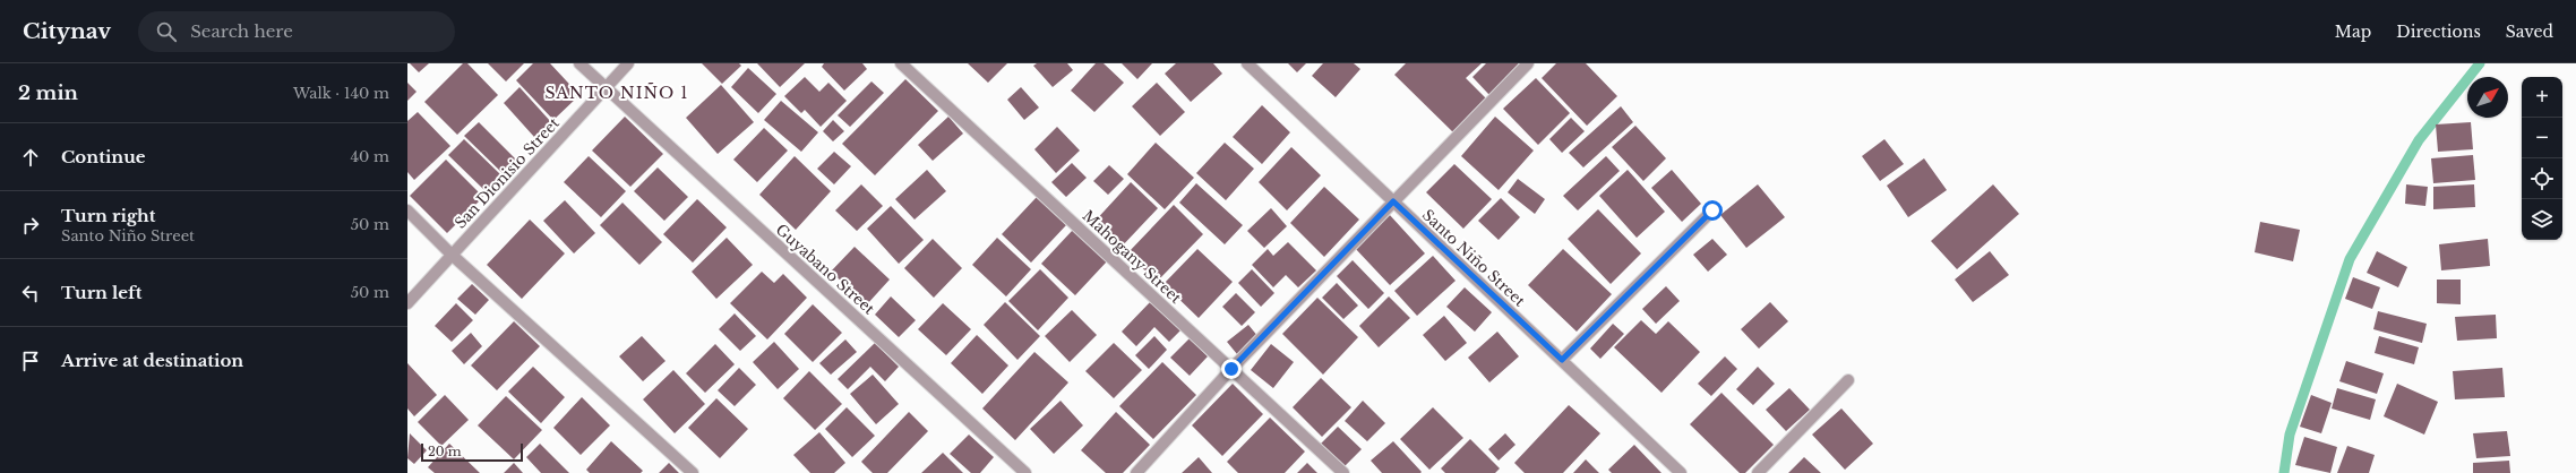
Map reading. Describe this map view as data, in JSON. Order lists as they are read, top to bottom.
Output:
{
  "streets": {
    "street": [
      "San Dionisio Street",
      "Mahogany Street",
      "Santo Niño Street",
      "Guyabano Street"
    ]
  },
  "crossings": [
    ["San Dionisio Street", "Guyabano Street"]
  ],
  "districts": ["SANTO NIÑO 1"],
  "scale_bar": "20 m",
  "north": "top right",
  "page": {
    "header": "Citynav",
    "search": "Search here",
    "nav": ["Map", "Directions", "Saved"],
    "heading": ["2 min", "Walk · 140 m"],
    "map_buttons": ["+", "−"],
    "list": [
      ["Continue", "40 m"],
      ["Turn right", "Santo Niño Street", "50 m"],
      ["Turn left", "50 m"],
      "Arrive at destination"
    ],
    "scale": "20 m"
  }
}
